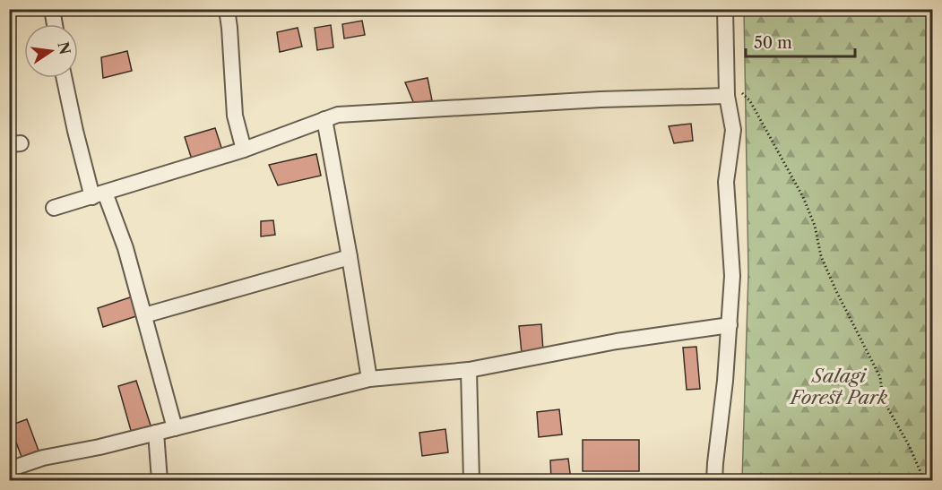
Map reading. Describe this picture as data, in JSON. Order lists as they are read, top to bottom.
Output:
{
  "parks": ["Salagi Forest Park"],
  "scale_bar": "50 m",
  "north": "right"
}
